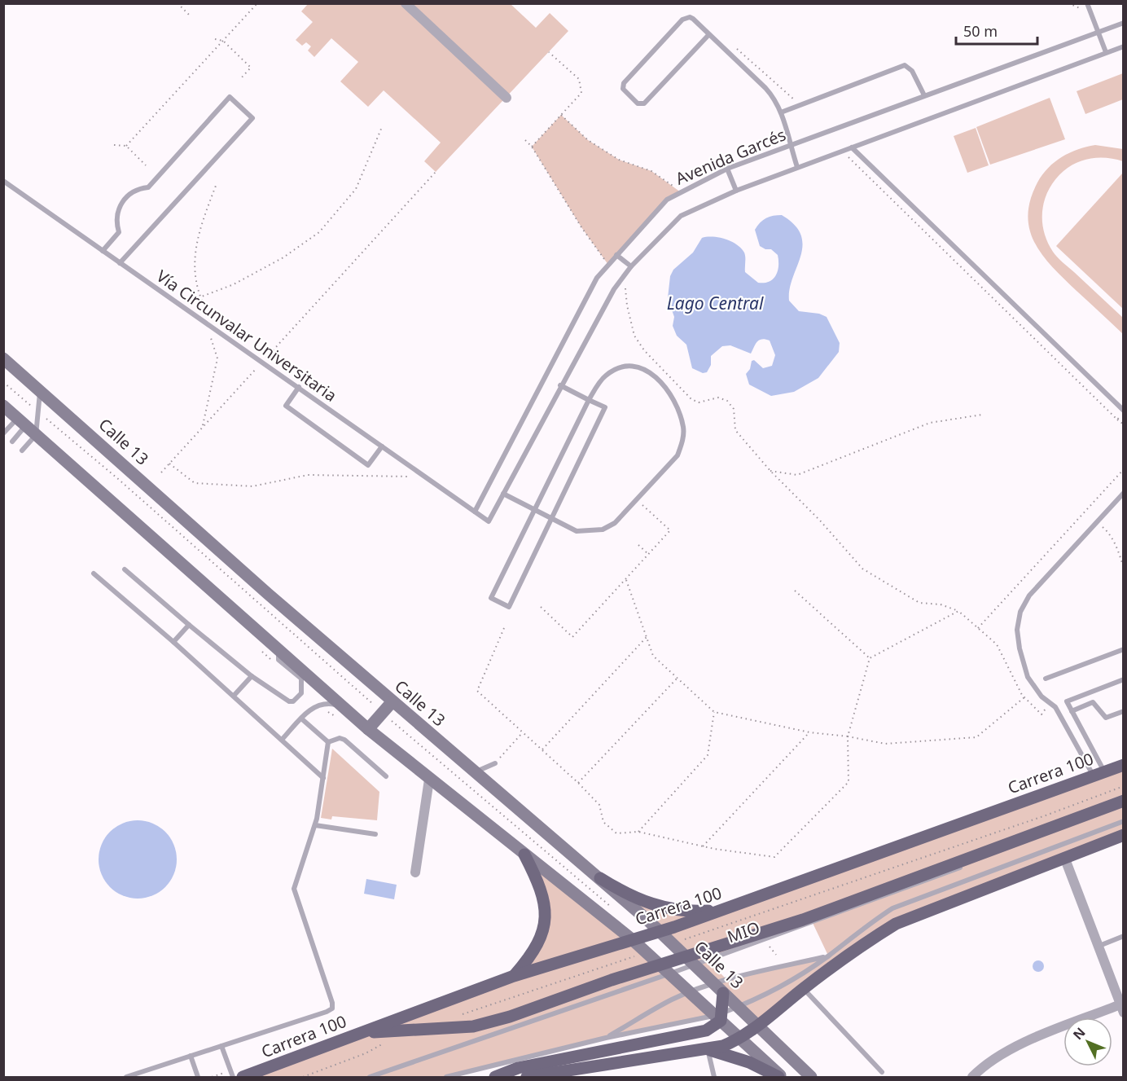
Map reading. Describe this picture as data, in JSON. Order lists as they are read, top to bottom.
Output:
{
  "streets": {
    "main road": ["Calle 13", "Carrera 100"],
    "lane": ["Avenida Garcés", "Vía Circunvalar Universitaria", "MIO"]
  },
  "crossings": [
    ["Avenida Garcés", "Vía Circunvalar Universitaria"],
    ["Calle 13", "Carrera 100"],
    ["Calle 13", "MIO"]
  ],
  "water": ["Lago Central"],
  "scale_bar": "50 m",
  "north": "top left"
}
